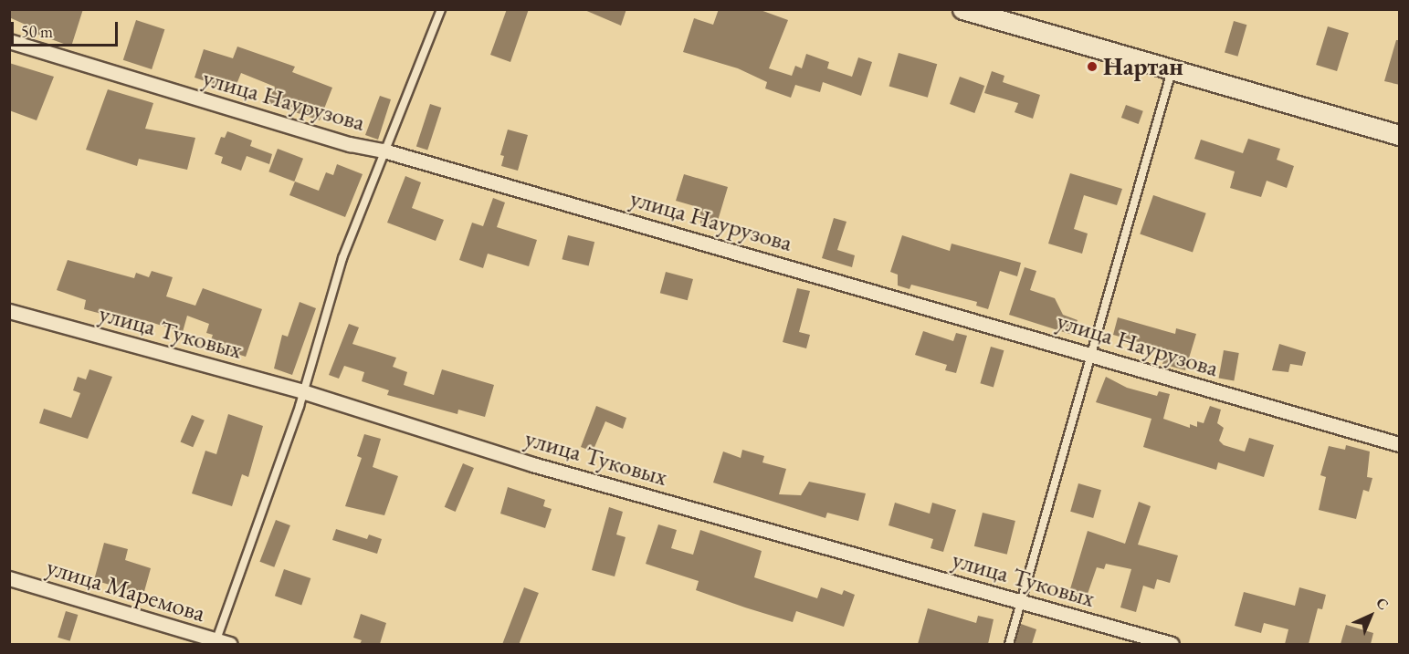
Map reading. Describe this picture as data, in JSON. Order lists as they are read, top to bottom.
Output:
{
  "streets": {
    "street": ["улица Наурузова", "улица Туковых", "улица Маремова"]
  },
  "places": ["Нартан"],
  "scale_bar": "50 m",
  "north": "top right"
}
